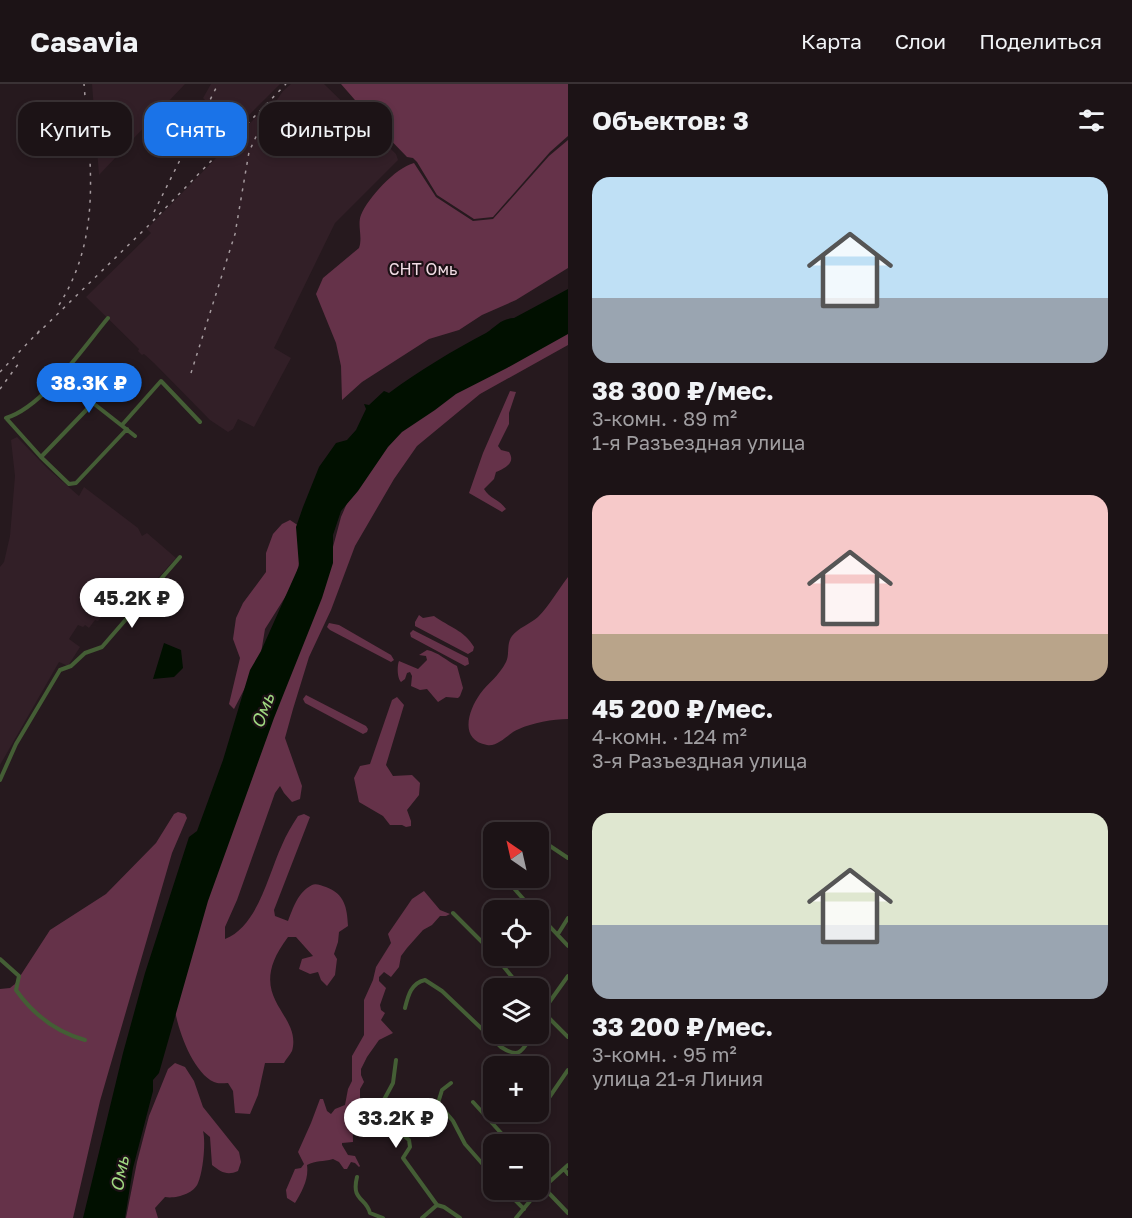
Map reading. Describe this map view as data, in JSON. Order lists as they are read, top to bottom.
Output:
{
  "water": ["Омь"],
  "parks": ["СНТ Омь"],
  "north": "top left",
  "page": {
    "header": "Casavia",
    "nav": ["Карта", "Слои", "Поделиться"],
    "heading": "Объектов: 3",
    "chip": ["Купить", "Снять", "Фильтры"],
    "list": [
      {
        "name": "38 300 ₽/мес.",
        "note": "3-комн. · 89 m² · 1-я Разъездная улица"
      },
      {
        "name": "45 200 ₽/мес.",
        "note": "4-комн. · 124 m² · 3-я Разъездная улица"
      },
      {
        "name": "33 200 ₽/мес.",
        "note": "3-комн. · 95 m² · улица 21-я Линия"
      }
    ],
    "price": ["38.3K ₽", "45.2K ₽", "33.2K ₽"],
    "map_buttons": ["+", "−"]
  }
}
